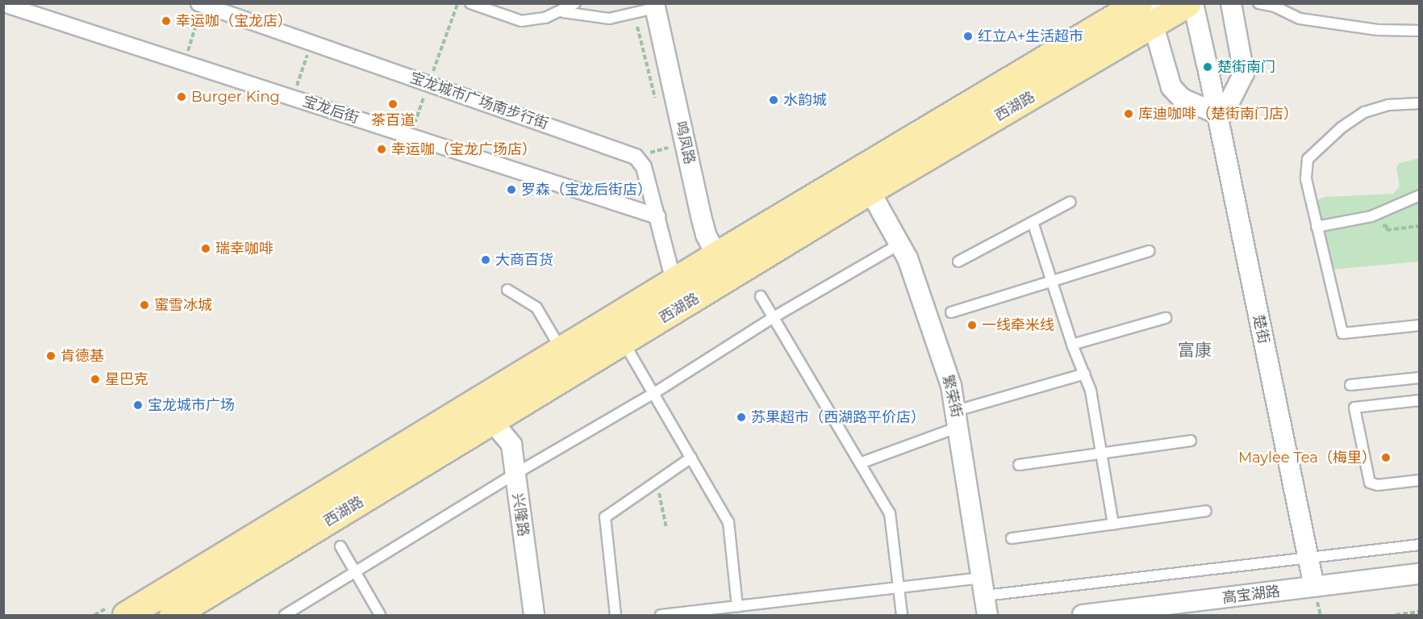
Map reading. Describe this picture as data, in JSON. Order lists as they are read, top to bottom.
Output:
{
  "streets": {
    "main road": ["西湖路"],
    "street": [
      "宝龙城市广场南步行街",
      "宝龙后街",
      "鸣凤路",
      "楚街",
      "繁荣街",
      "兴隆路",
      "高宝湖路"
    ]
  },
  "crossings": [
    ["宝龙城市广场南步行街", "西湖路"],
    ["宝龙城市广场南步行街", "宝龙后街"],
    ["西湖路", "鸣凤路"],
    ["西湖路", "繁荣街"],
    ["西湖路", "兴隆路"],
    ["楚街", "高宝湖路"]
  ],
  "districts": ["富康"],
  "places": [
    "幸运咖（宝龙店）",
    "红立A+生活超市",
    "楚街南门",
    "Burger King",
    "水韵城",
    "茶百道",
    "库迪咖啡（楚街南门店）",
    "幸运咖（宝龙广场店）",
    "罗森（宝龙后街店）",
    "瑞幸咖啡",
    "大商百货",
    "蜜雪冰城",
    "一线牵米线",
    "肯德基",
    "星巴克",
    "宝龙城市广场",
    "苏果超市（西湖路平价店）",
    "Maylee Tea（梅里）"
  ]
}
